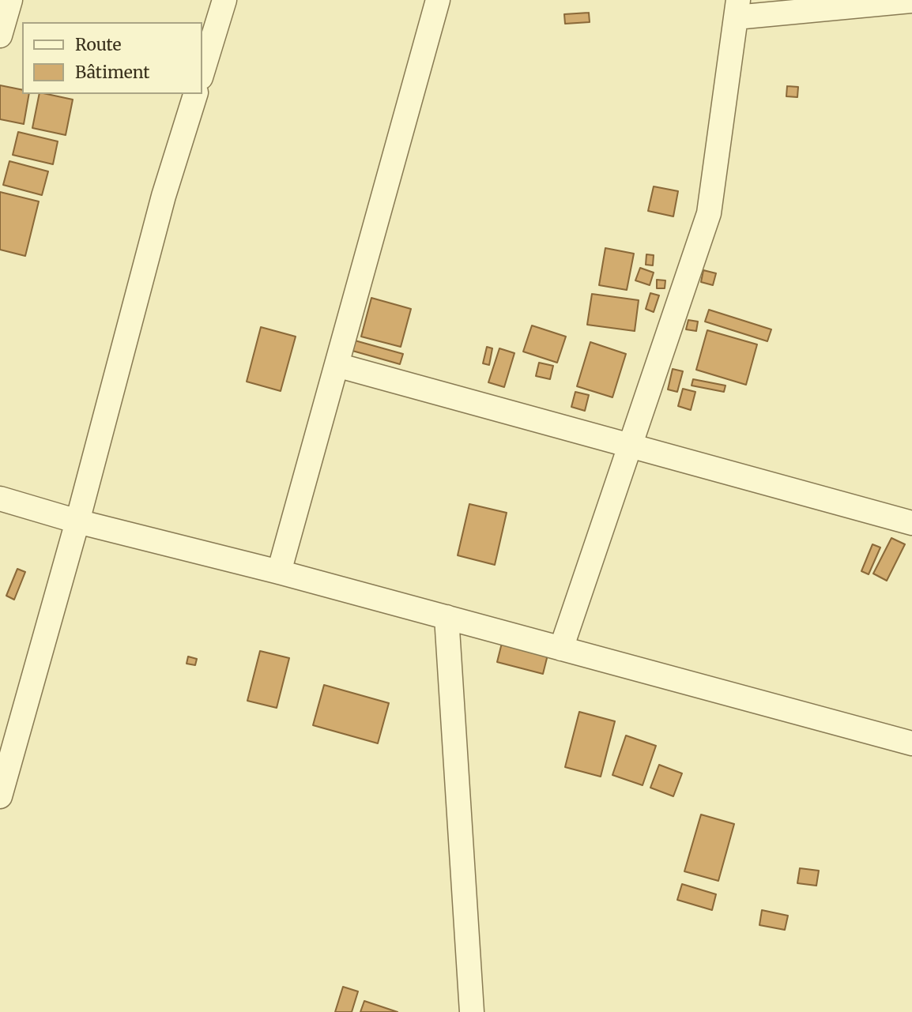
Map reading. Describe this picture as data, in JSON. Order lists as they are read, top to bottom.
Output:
{
  "legend": ["Route", "Bâtiment"]
}
